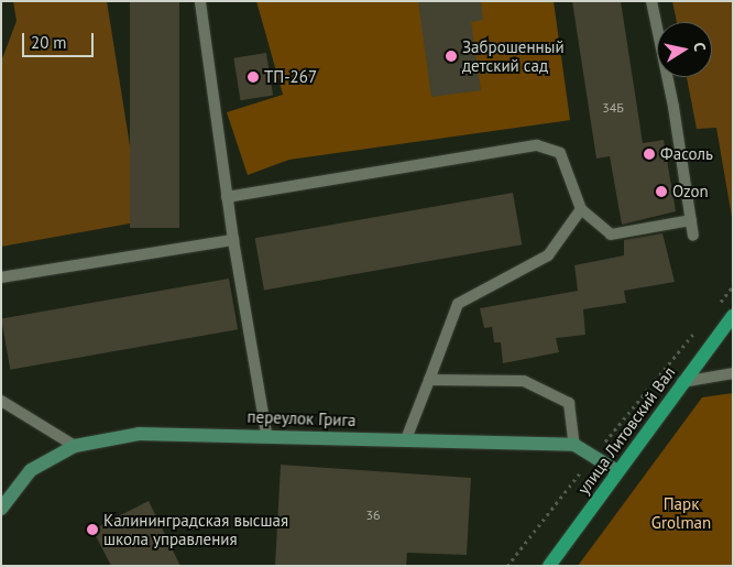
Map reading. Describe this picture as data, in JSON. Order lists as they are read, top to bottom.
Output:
{
  "streets": {
    "main road": ["улица Литовский Вал"],
    "street": ["переулок Грига"]
  },
  "crossings": [
    ["переулок Грига", "улица Литовский Вал"]
  ],
  "parks": ["Парк Grolman"],
  "places": [
    "Заброшенный детский сад",
    "ТП-267",
    "Фасоль",
    "Ozon",
    "Калининградская высшая школа управления"
  ],
  "house_numbers": ["34Б", "36"],
  "scale_bar": "20 m",
  "north": "right"
}
